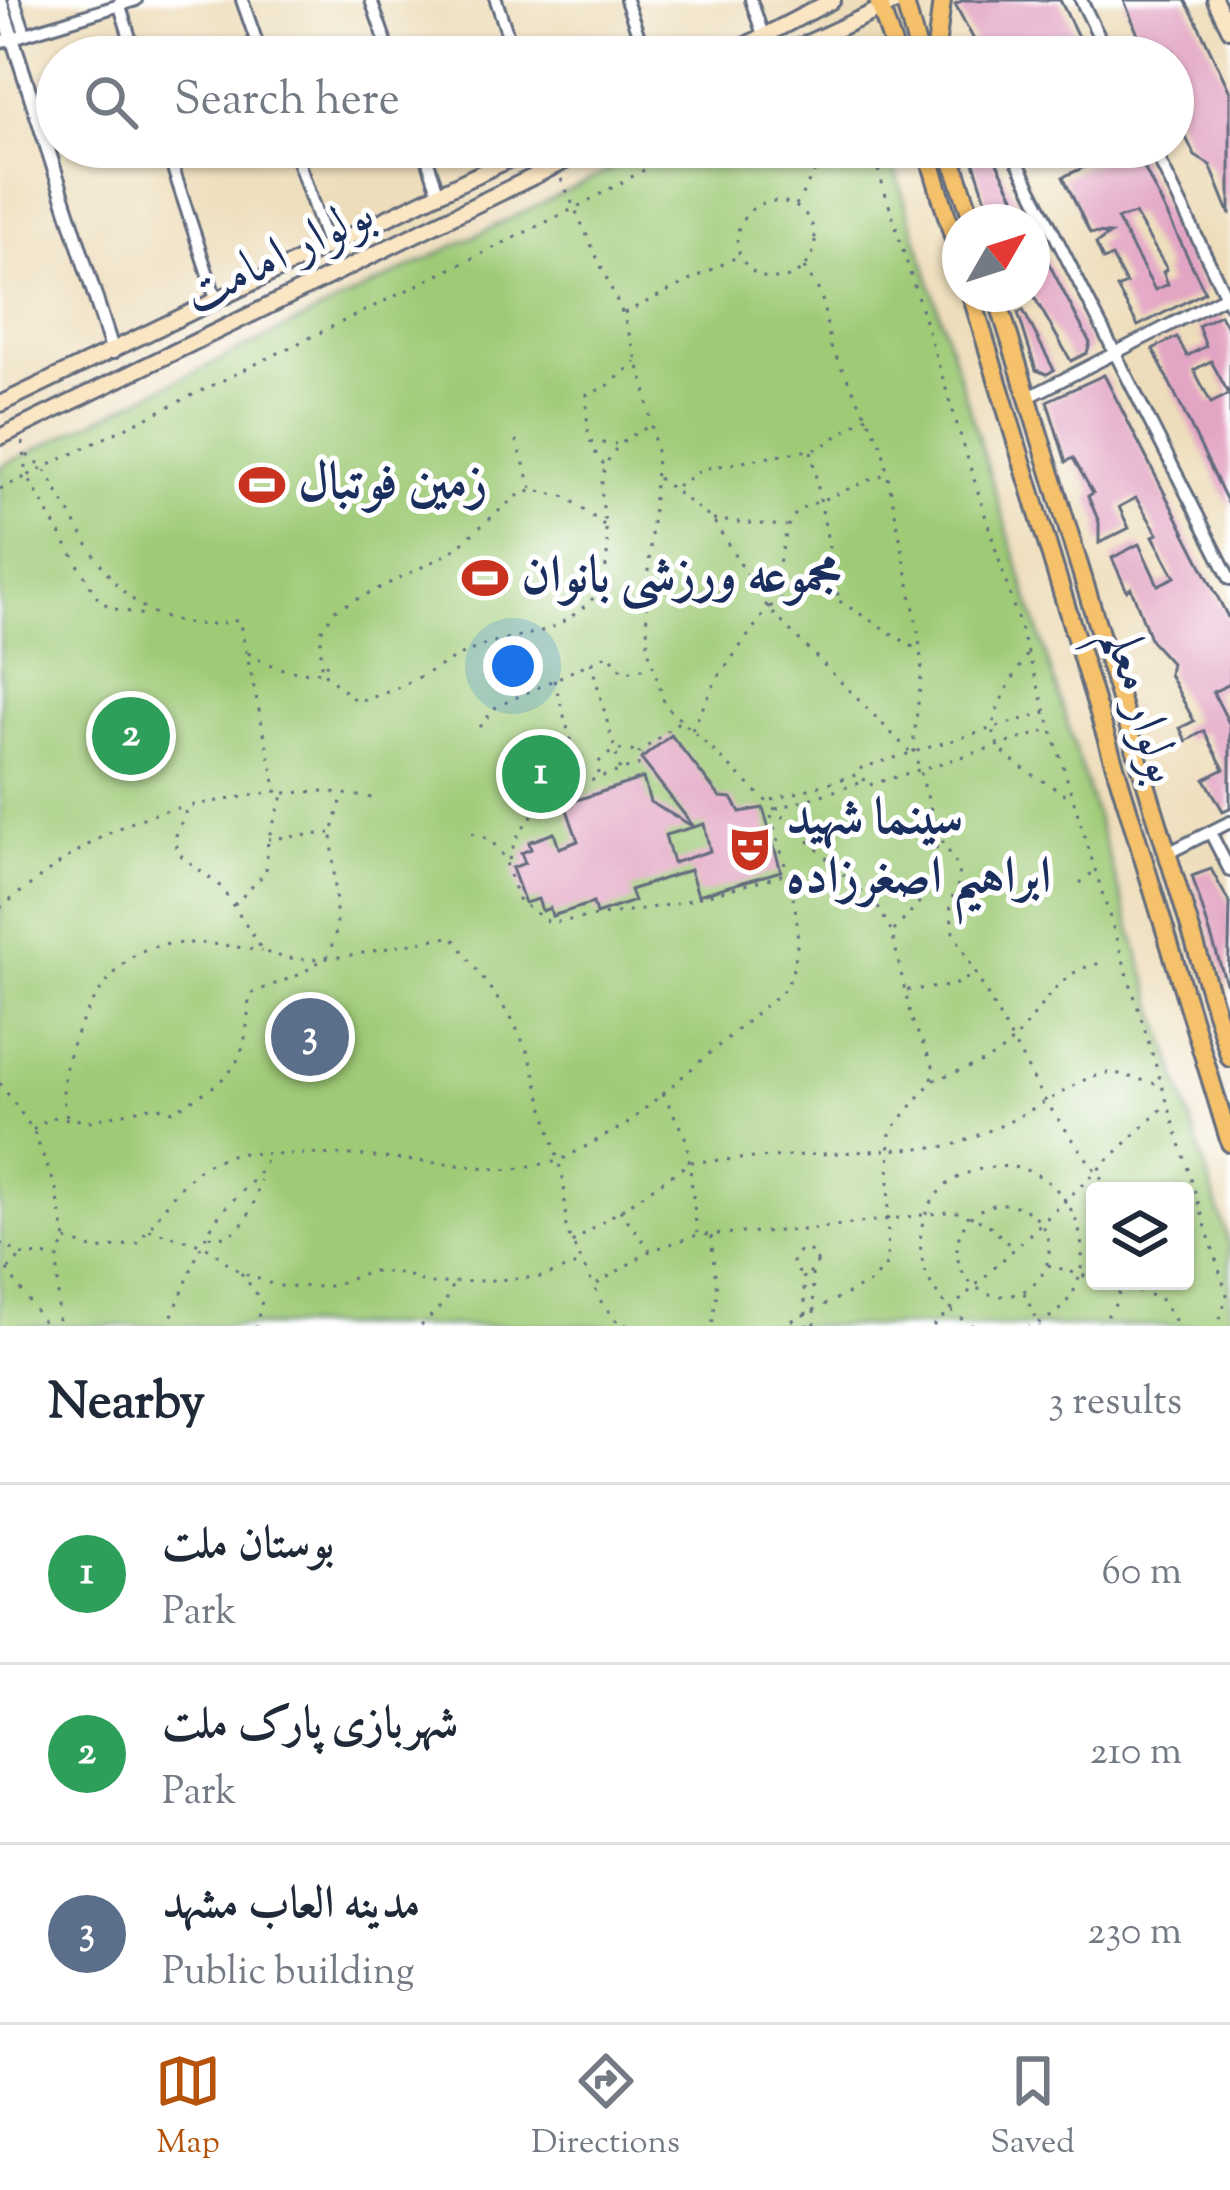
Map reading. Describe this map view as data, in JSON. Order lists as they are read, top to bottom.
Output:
{
  "streets": {
    "main road": ["بولوار امامت", "بولوار معلم"]
  },
  "places": {
    "sports": ["زمین فوتبال", "مجموعه ورزشی بانوان"],
    "theatre": ["سینما شهید ابراهیم اصغرزاده"]
  },
  "north": "top right",
  "page": {
    "search": "Search here",
    "pins": ["2", "1", "3"],
    "heading": ["Nearby", "3 results"],
    "list": [
      {
        "mark": "1",
        "name": "بوستان ملت",
        "note": "Park",
        "value": "60 m"
      },
      {
        "mark": "2",
        "name": "شهربازی پارک ملت",
        "note": "Park",
        "value": "210 m"
      },
      {
        "mark": "3",
        "name": "مدينه العاب مشهد",
        "note": "Public building",
        "value": "230 m"
      }
    ],
    "nav": ["Map", "Directions", "Saved"]
  }
}
